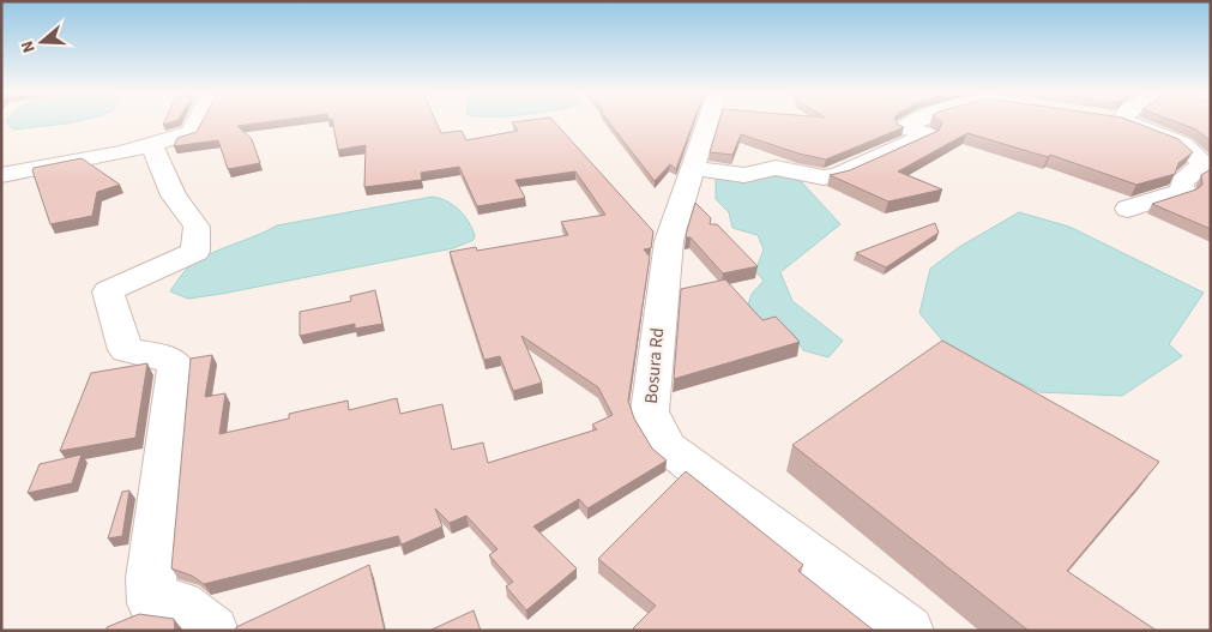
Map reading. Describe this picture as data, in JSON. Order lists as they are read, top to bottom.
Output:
{
  "streets": {
    "street": ["Bosura Rd"]
  },
  "north": "left"
}
